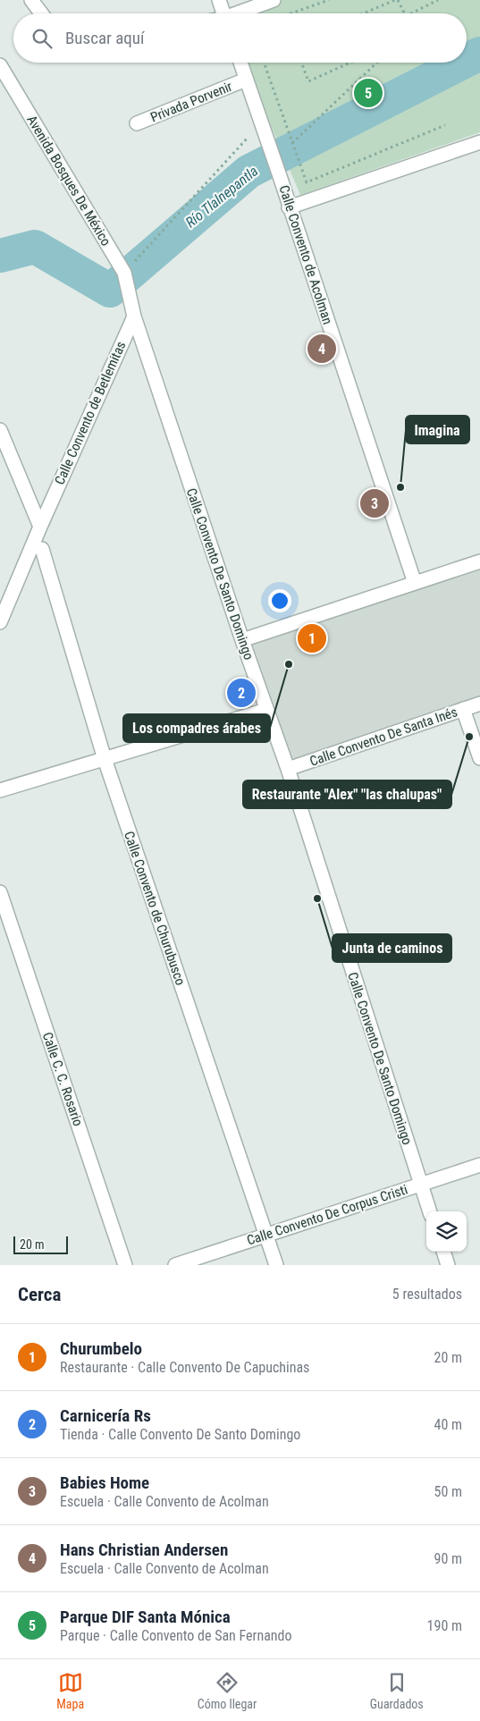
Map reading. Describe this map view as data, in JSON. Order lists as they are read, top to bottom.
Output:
{
  "streets": {
    "street": [
      "Privada Porvenir",
      "Avenida Bosques De México",
      "Calle Convento de Acolman",
      "Calle Convento de Betlemitas",
      "Calle Convento De Santo Domingo",
      "Calle Convento De Santa Inés",
      "Calle Convento de Churubusco",
      "Calle C. C. Rosario",
      "Calle Convento De Corpus Cristi"
    ]
  },
  "crossings": [
    ["Privada Porvenir", "Calle Convento de Acolman"],
    ["Avenida Bosques De México", "Calle Convento de Betlemitas"],
    ["Avenida Bosques De México", "Calle Convento De Santo Domingo"],
    ["Calle Convento de Betlemitas", "Calle Convento De Santo Domingo"],
    ["Calle Convento De Santo Domingo", "Calle Convento De Santa Inés"],
    ["Calle Convento De Santo Domingo", "Calle Convento De Corpus Cristi"],
    ["Calle Convento de Churubusco", "Calle Convento De Corpus Cristi"]
  ],
  "water": ["Río Tlalnepantla"],
  "places": [
    "Imagina",
    "Los compadres árabes",
    "Restaurante \"Alex\" \"las chalupas\"",
    "Junta de caminos"
  ],
  "scale_bar": "20 m",
  "page": {
    "search": "Buscar aquí",
    "pins": [
      "5",
      "4",
      "3",
      "1",
      "2"
    ],
    "scale": "20 m",
    "heading": ["Cerca", "5 resultados"],
    "list": [
      {
        "mark": "1",
        "name": "Churumbelo",
        "note": "Restaurante · Calle Convento De Capuchinas",
        "value": "20 m"
      },
      {
        "mark": "2",
        "name": "Carnicería Rs",
        "note": "Tienda · Calle Convento De Santo Domingo",
        "value": "40 m"
      },
      {
        "mark": "3",
        "name": "Babies Home",
        "note": "Escuela · Calle Convento de Acolman",
        "value": "50 m"
      },
      {
        "mark": "4",
        "name": "Hans Christian Andersen",
        "note": "Escuela · Calle Convento de Acolman",
        "value": "90 m"
      },
      {
        "mark": "5",
        "name": "Parque DIF Santa Mónica",
        "note": "Parque · Calle Convento de San Fernando",
        "value": "190 m"
      }
    ],
    "nav": ["Mapa", "Cómo llegar", "Guardados"]
  }
}
